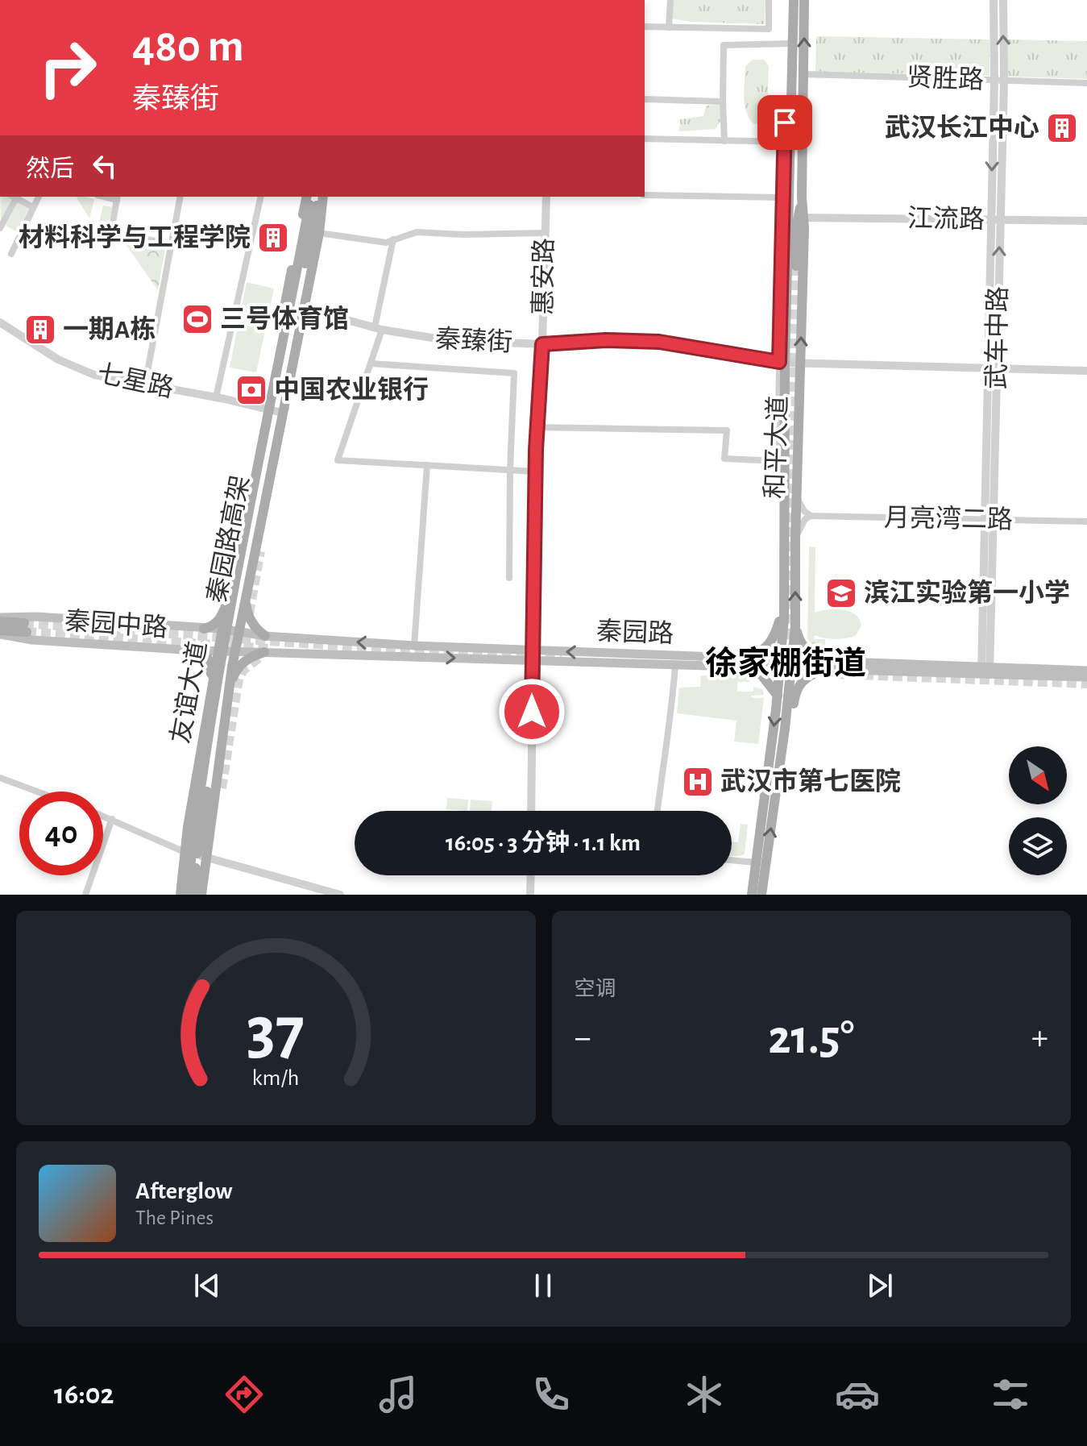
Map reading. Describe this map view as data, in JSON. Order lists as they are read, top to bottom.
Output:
{
  "streets": {
    "main road": [
      "和平大道",
      "秦园路高架",
      "秦园中路",
      "秦园路",
      "友谊大道"
    ],
    "street": [
      "贤胜路",
      "江流路",
      "惠安路",
      "武车中路",
      "秦臻街",
      "七星路",
      "月亮湾二路"
    ]
  },
  "crossings": [
    ["贤胜路", "武车中路"],
    ["贤胜路", "和平大道"],
    ["江流路", "武车中路"],
    ["江流路", "和平大道"],
    ["惠安路", "秦臻街"],
    ["惠安路", "秦园路"],
    ["武车中路", "秦臻街"],
    ["武车中路", "月亮湾二路"],
    ["武车中路", "秦园路"],
    ["秦臻街", "和平大道"],
    ["秦臻街", "友谊大道"],
    ["七星路", "友谊大道"],
    ["和平大道", "秦园路"],
    ["秦园路高架", "友谊大道"],
    ["秦园中路", "秦园路"],
    ["秦园中路", "友谊大道"],
    ["秦园路", "友谊大道"]
  ],
  "districts": ["徐家棚街道"],
  "places": {
    "building": ["武汉长江中心", "材料科学与工程学院", "一期A栋"],
    "sports": ["三号体育馆"],
    "bank": ["中国农业银行"],
    "school or university": ["滨江实验第一小学"],
    "hospital": ["武汉市第七医院"]
  },
  "north": "bottom right",
  "page": {
    "turn": ["480 m", "秦臻街"],
    "then": "然后",
    "limit": "40",
    "trip": "16:05 · 3 分钟 · 1.1 km",
    "tile": "空调",
    "heat": ["−", "21.5°", "+"],
    "song": ["Afterglow", "The Pines"],
    "tabs": "16:02",
    "gauge": ["37", "km/h"]
  }
}
